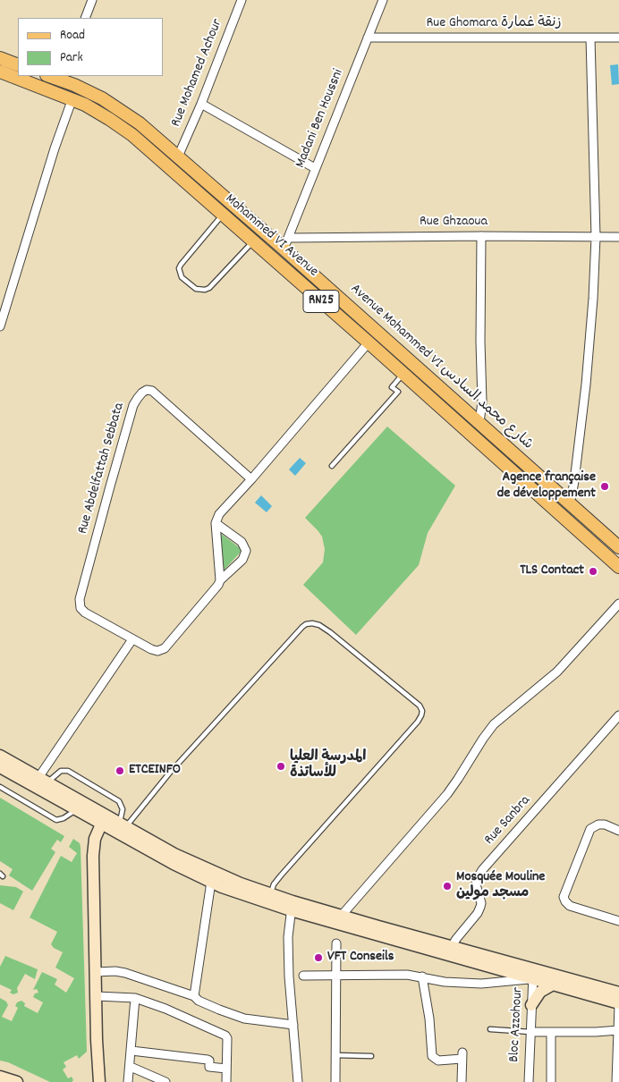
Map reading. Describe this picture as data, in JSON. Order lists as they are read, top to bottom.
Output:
{
  "streets": {
    "main road": ["Mohammed VI Avenue", "RN25", "Avenue Mohammed VI شارع محمد السادس"],
    "street": [
      "Rue Ghomara زنقة غمارة",
      "Rue Mohamed Achour",
      "Madani Ben Houssni",
      "Rue Ghzaoua",
      "Rue Abdelfattah Sebbata",
      "Rue Sanbra",
      "Bloc Azzohour"
    ]
  },
  "crossings": [
    ["Rue Ghomara زنقة غمارة", "Madani Ben Houssni"],
    ["Rue Mohamed Achour", "Avenue Mohammed VI شارع محمد السادس"],
    ["Madani Ben Houssni", "Rue Ghzaoua"],
    ["Madani Ben Houssni", "Avenue Mohammed VI شارع محمد السادس"],
    ["Rue Ghzaoua", "Avenue Mohammed VI شارع محمد السادس"]
  ],
  "places": [
    "Agence française de développement",
    "TLS Contact",
    "المدرسة العليا للأساتذة",
    "ETCEINFO",
    "Mosquée Mouline مسجد مولين",
    "VFT Conseils"
  ],
  "legend": ["Road", "Park"]
}
